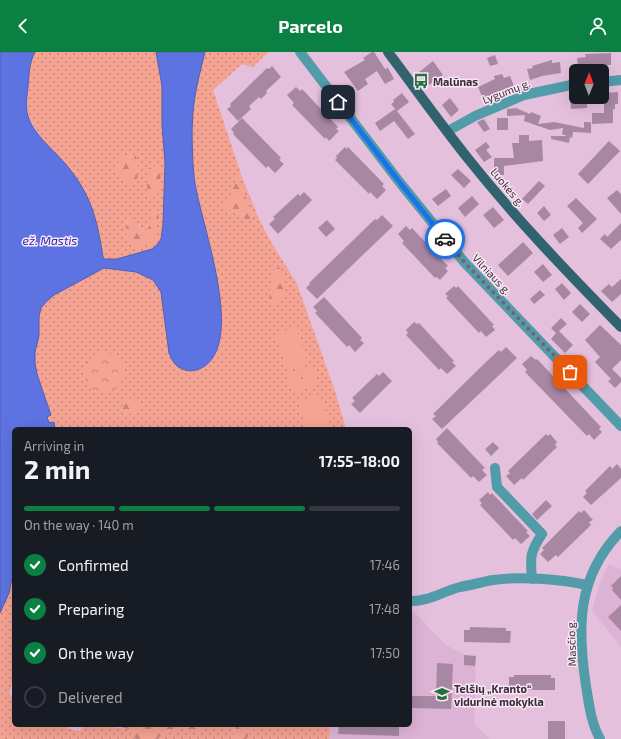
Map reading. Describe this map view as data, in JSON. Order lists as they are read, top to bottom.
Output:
{
  "streets": {
    "main road": ["Luokės g."],
    "street": ["Lygumų g.", "Vilniaus g.", "Masčio g."]
  },
  "crossings": [
    ["Lygumų g.", "Luokės g."]
  ],
  "water": ["ež. Mastis"],
  "places": {
    "bus stop": ["Malūnas"],
    "school or university": ["Telšių „Kranto“ vidurinė mokykla"]
  },
  "north": "top",
  "page": {
    "header": "Parcelo",
    "heading": ["2 min", "Arriving in", "17:55–18:00"],
    "bar": "On the way · 140 m",
    "list": [
      ["Confirmed", "17:46"],
      ["Preparing", "17:48"],
      ["On the way", "17:50"],
      "Delivered"
    ]
  }
}
